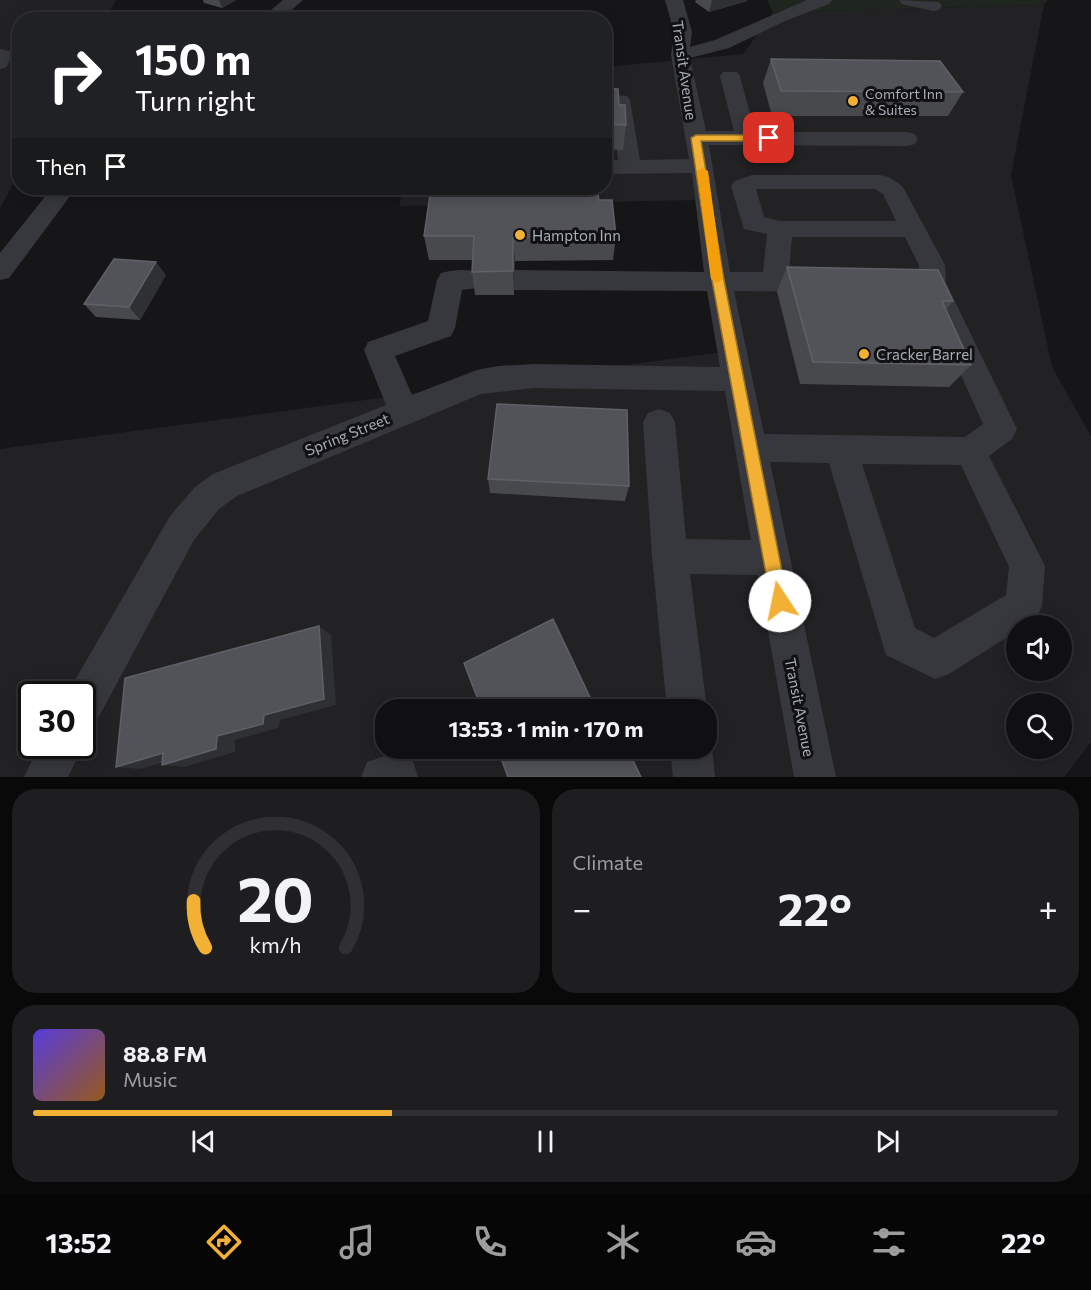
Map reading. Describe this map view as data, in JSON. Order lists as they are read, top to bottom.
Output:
{
  "streets": {
    "street": ["Transit Avenue", "Spring Street"]
  },
  "crossings": [
    ["Transit Avenue", "Spring Street"]
  ],
  "places": ["Comfort Inn & Suites", "Hampton Inn", "Cracker Barrel"],
  "page": {
    "turn": ["150 m", "Turn right"],
    "then": "Then",
    "limit": "30",
    "trip": "13:53 · 1 min · 170 m",
    "tile": "Climate",
    "heat": ["−", "22°", "+"],
    "song": ["88.8 FM", "Music"],
    "tabs": ["13:52", "22°"],
    "gauge": ["20", "km/h"]
  }
}
